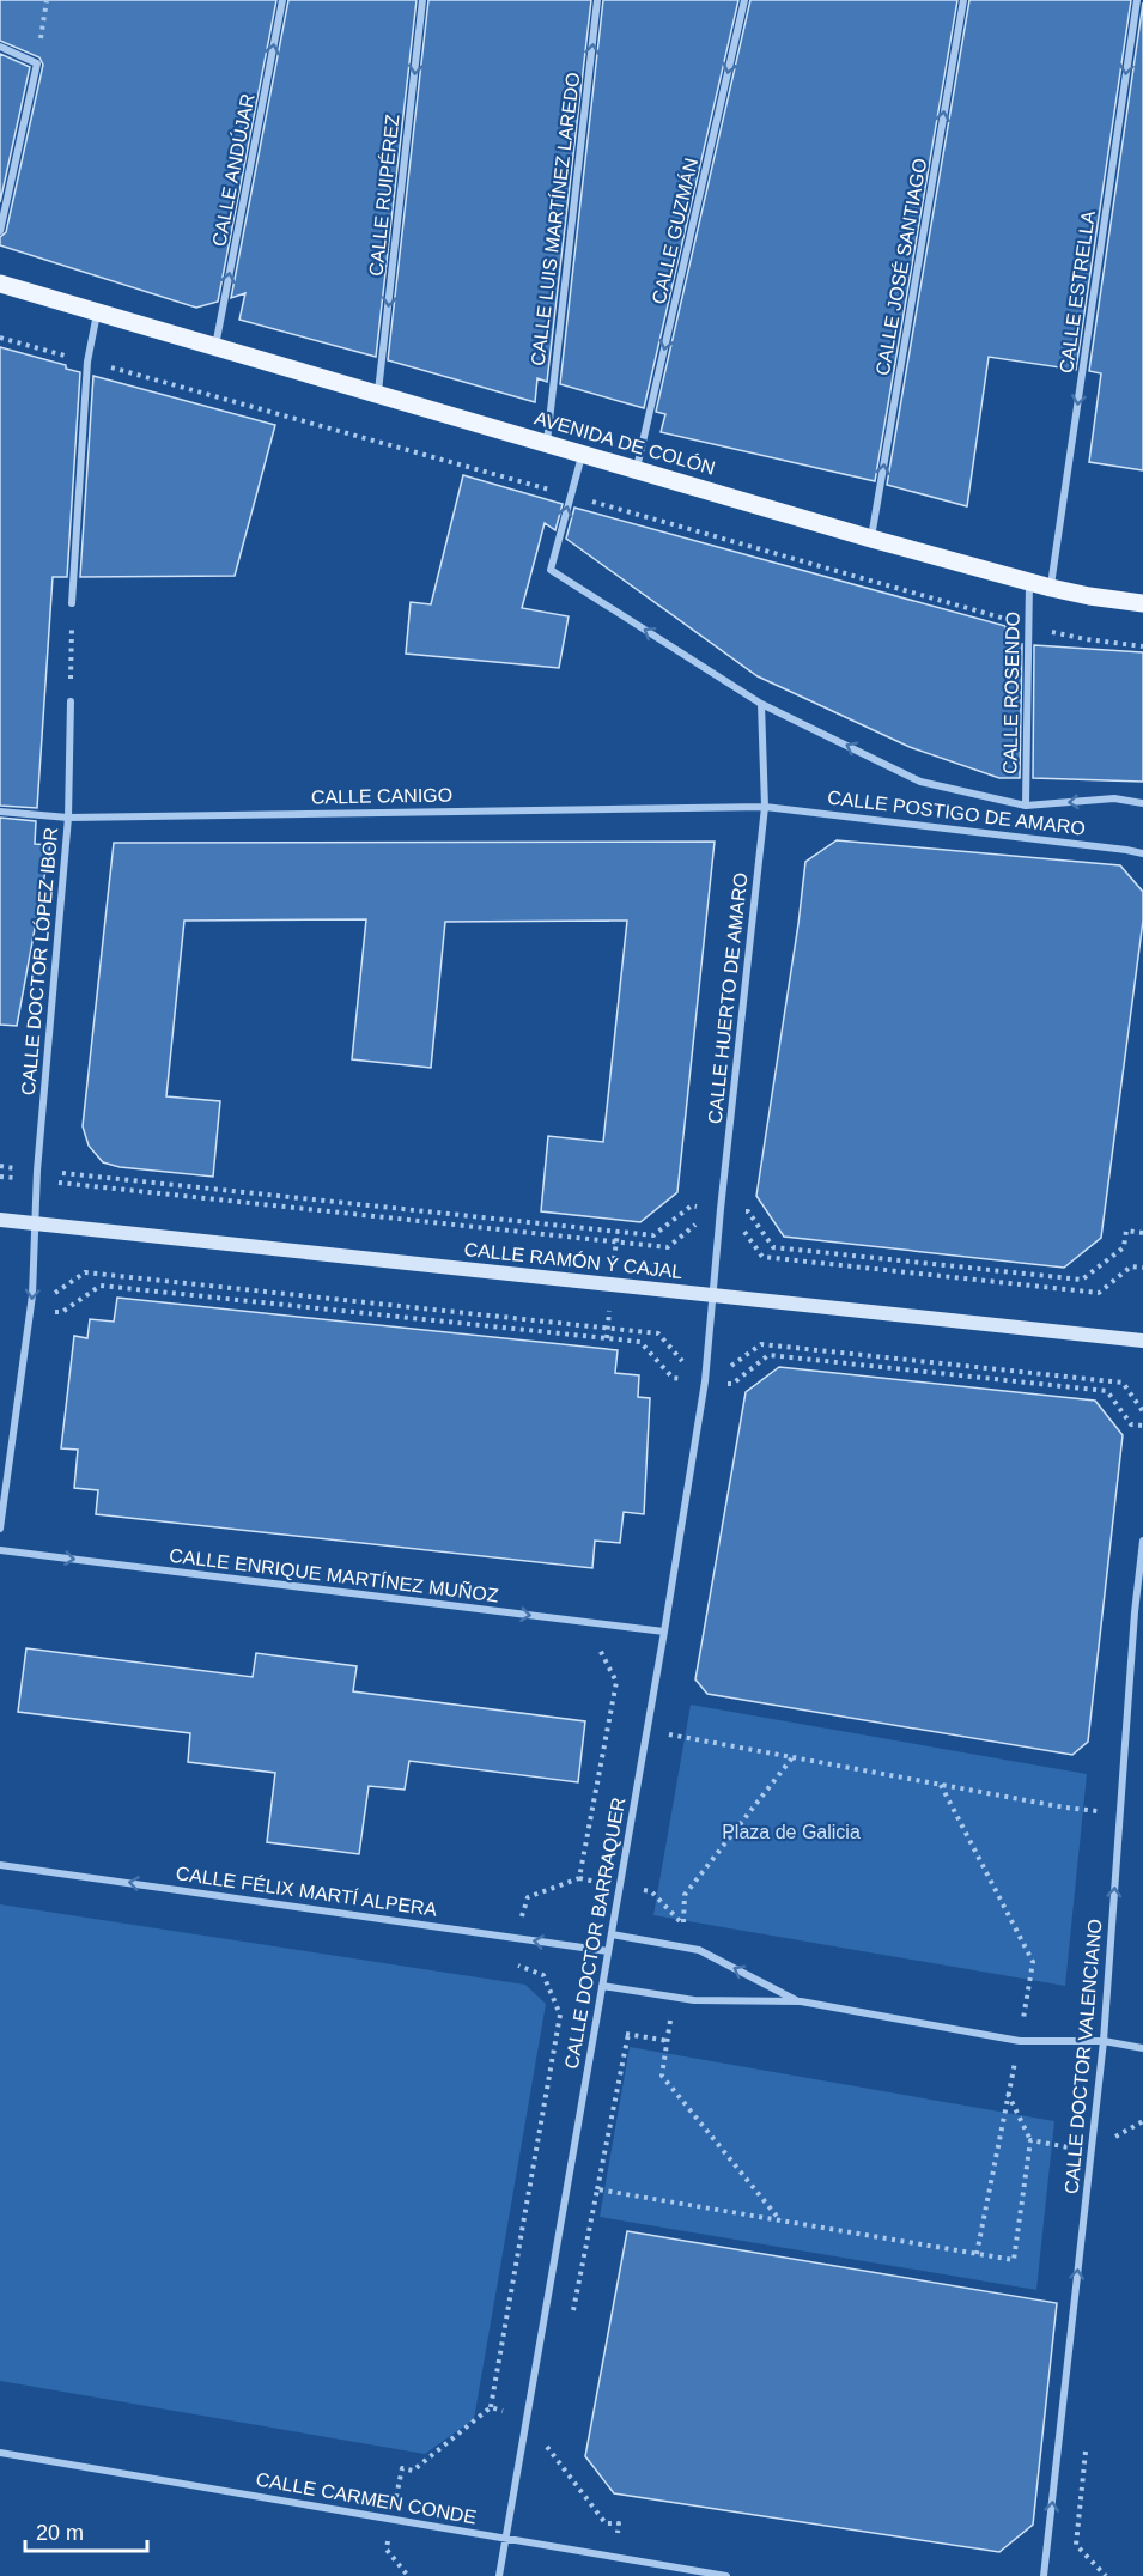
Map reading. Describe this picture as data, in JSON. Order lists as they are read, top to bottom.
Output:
{
  "streets": {
    "main road": ["AVENIDA DE COLÓN", "CALLE RAMÓN Y CAJAL"],
    "street": [
      "CALLE ANDÚJAR",
      "CALLE RUIPÉREZ",
      "CALLE LUIS MARTÍNEZ LAREDO",
      "CALLE GUZMÁN",
      "CALLE JOSÉ SANTIAGO",
      "CALLE ESTRELLA",
      "CALLE ROSENDO",
      "CALLE CANIGO",
      "CALLE POSTIGO DE AMARO",
      "CALLE DOCTOR LÓPEZ IBOR",
      "CALLE HUERTO DE AMARO",
      "CALLE ENRIQUE MARTÍNEZ MUÑOZ",
      "CALLE FÉLIX MARTÍ ALPERA",
      "CALLE DOCTOR BARRAQUER",
      "CALLE DOCTOR VALENCIANO",
      "CALLE CARMEN CONDE"
    ]
  },
  "crossings": [
    ["CALLE ANDÚJAR", "AVENIDA DE COLÓN"],
    ["CALLE RUIPÉREZ", "AVENIDA DE COLÓN"],
    ["CALLE LUIS MARTÍNEZ LAREDO", "AVENIDA DE COLÓN"],
    ["CALLE GUZMÁN", "AVENIDA DE COLÓN"],
    ["CALLE JOSÉ SANTIAGO", "AVENIDA DE COLÓN"],
    ["CALLE ESTRELLA", "AVENIDA DE COLÓN"],
    ["AVENIDA DE COLÓN", "CALLE ROSENDO"],
    ["CALLE CANIGO", "CALLE POSTIGO DE AMARO"],
    ["CALLE CANIGO", "CALLE DOCTOR LÓPEZ IBOR"],
    ["CALLE CANIGO", "CALLE HUERTO DE AMARO"],
    ["CALLE POSTIGO DE AMARO", "CALLE HUERTO DE AMARO"],
    ["CALLE DOCTOR LÓPEZ IBOR", "CALLE RAMÓN Y CAJAL"],
    ["CALLE HUERTO DE AMARO", "CALLE RAMÓN Y CAJAL"],
    ["CALLE HUERTO DE AMARO", "CALLE DOCTOR BARRAQUER"],
    ["CALLE RAMÓN Y CAJAL", "CALLE DOCTOR BARRAQUER"],
    ["CALLE ENRIQUE MARTÍNEZ MUÑOZ", "CALLE DOCTOR BARRAQUER"],
    ["CALLE FÉLIX MARTÍ ALPERA", "CALLE DOCTOR BARRAQUER"],
    ["CALLE DOCTOR BARRAQUER", "CALLE CARMEN CONDE"]
  ],
  "one_way": [
    "CALLE ANDÚJAR",
    "CALLE RUIPÉREZ",
    "CALLE LUIS MARTÍNEZ LAREDO",
    "CALLE GUZMÁN",
    "CALLE JOSÉ SANTIAGO",
    "CALLE ESTRELLA",
    "CALLE ENRIQUE MARTÍNEZ MUÑOZ",
    "CALLE FÉLIX MARTÍ ALPERA",
    "CALLE DOCTOR VALENCIANO"
  ],
  "parks": ["Plaza de Galicia"],
  "scale_bar": "20 m"
}
